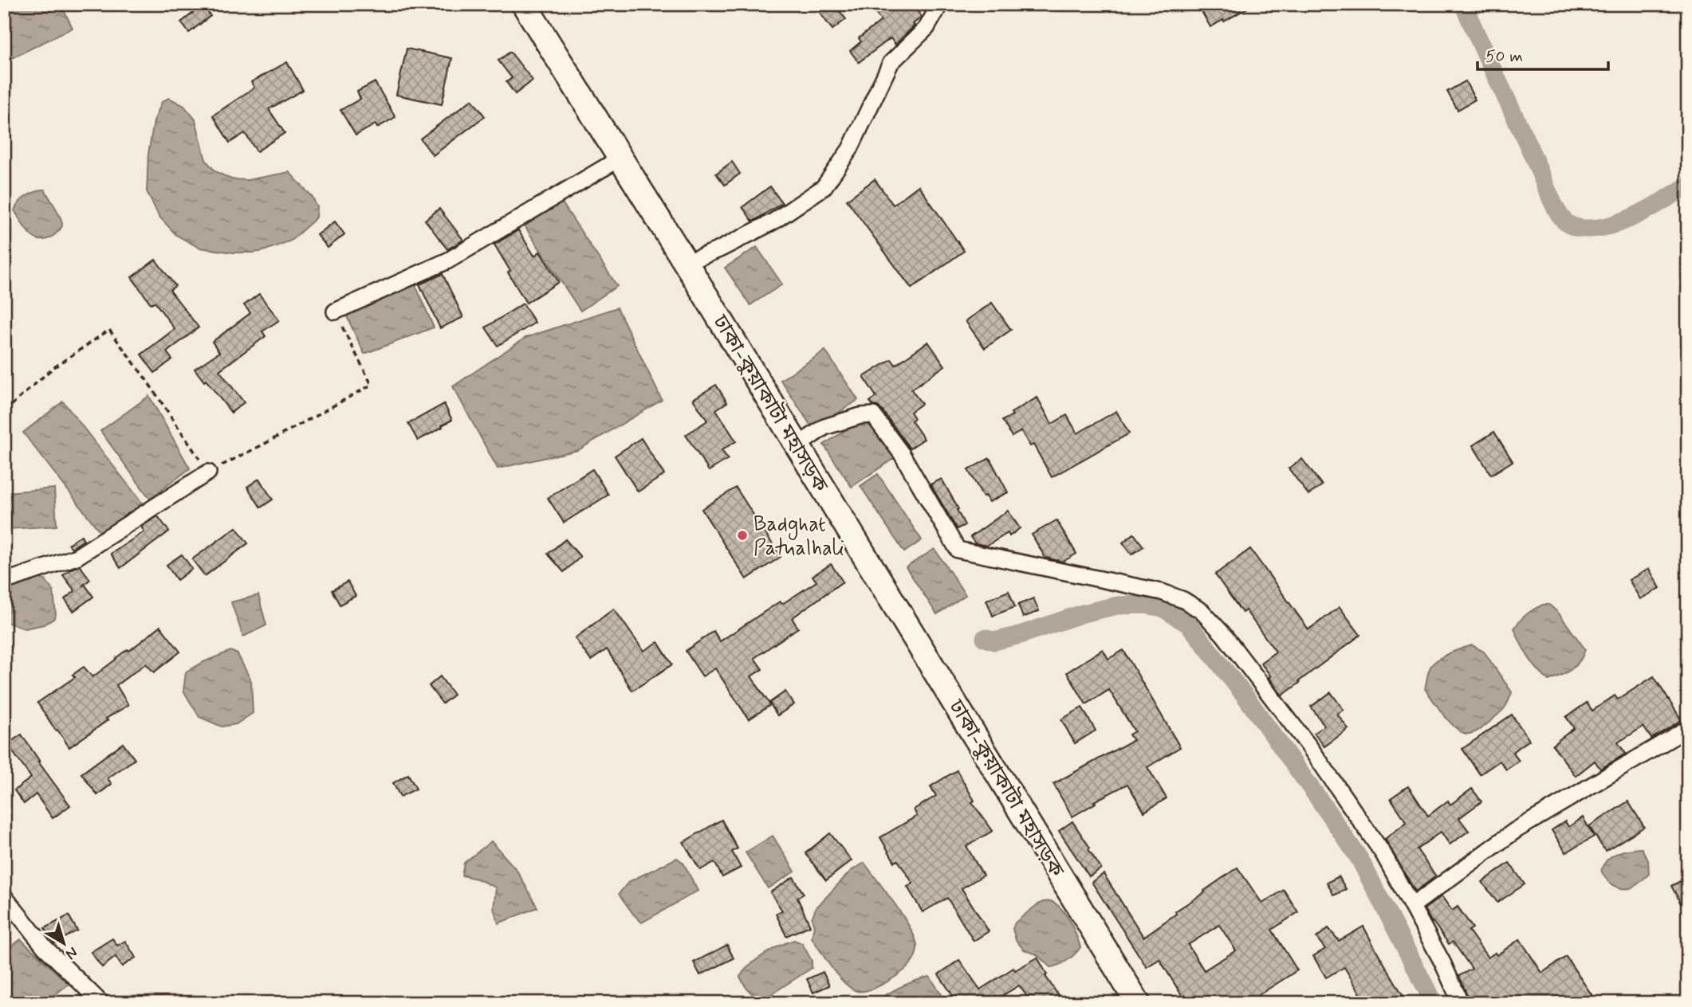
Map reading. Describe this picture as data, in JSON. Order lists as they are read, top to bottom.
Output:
{
  "streets": {
    "main road": ["ঢাকা-কুয়াকাটা মহাসড়ক"]
  },
  "places": ["Badghat Patualhali"],
  "scale_bar": "50 m",
  "north": "bottom right"
}
